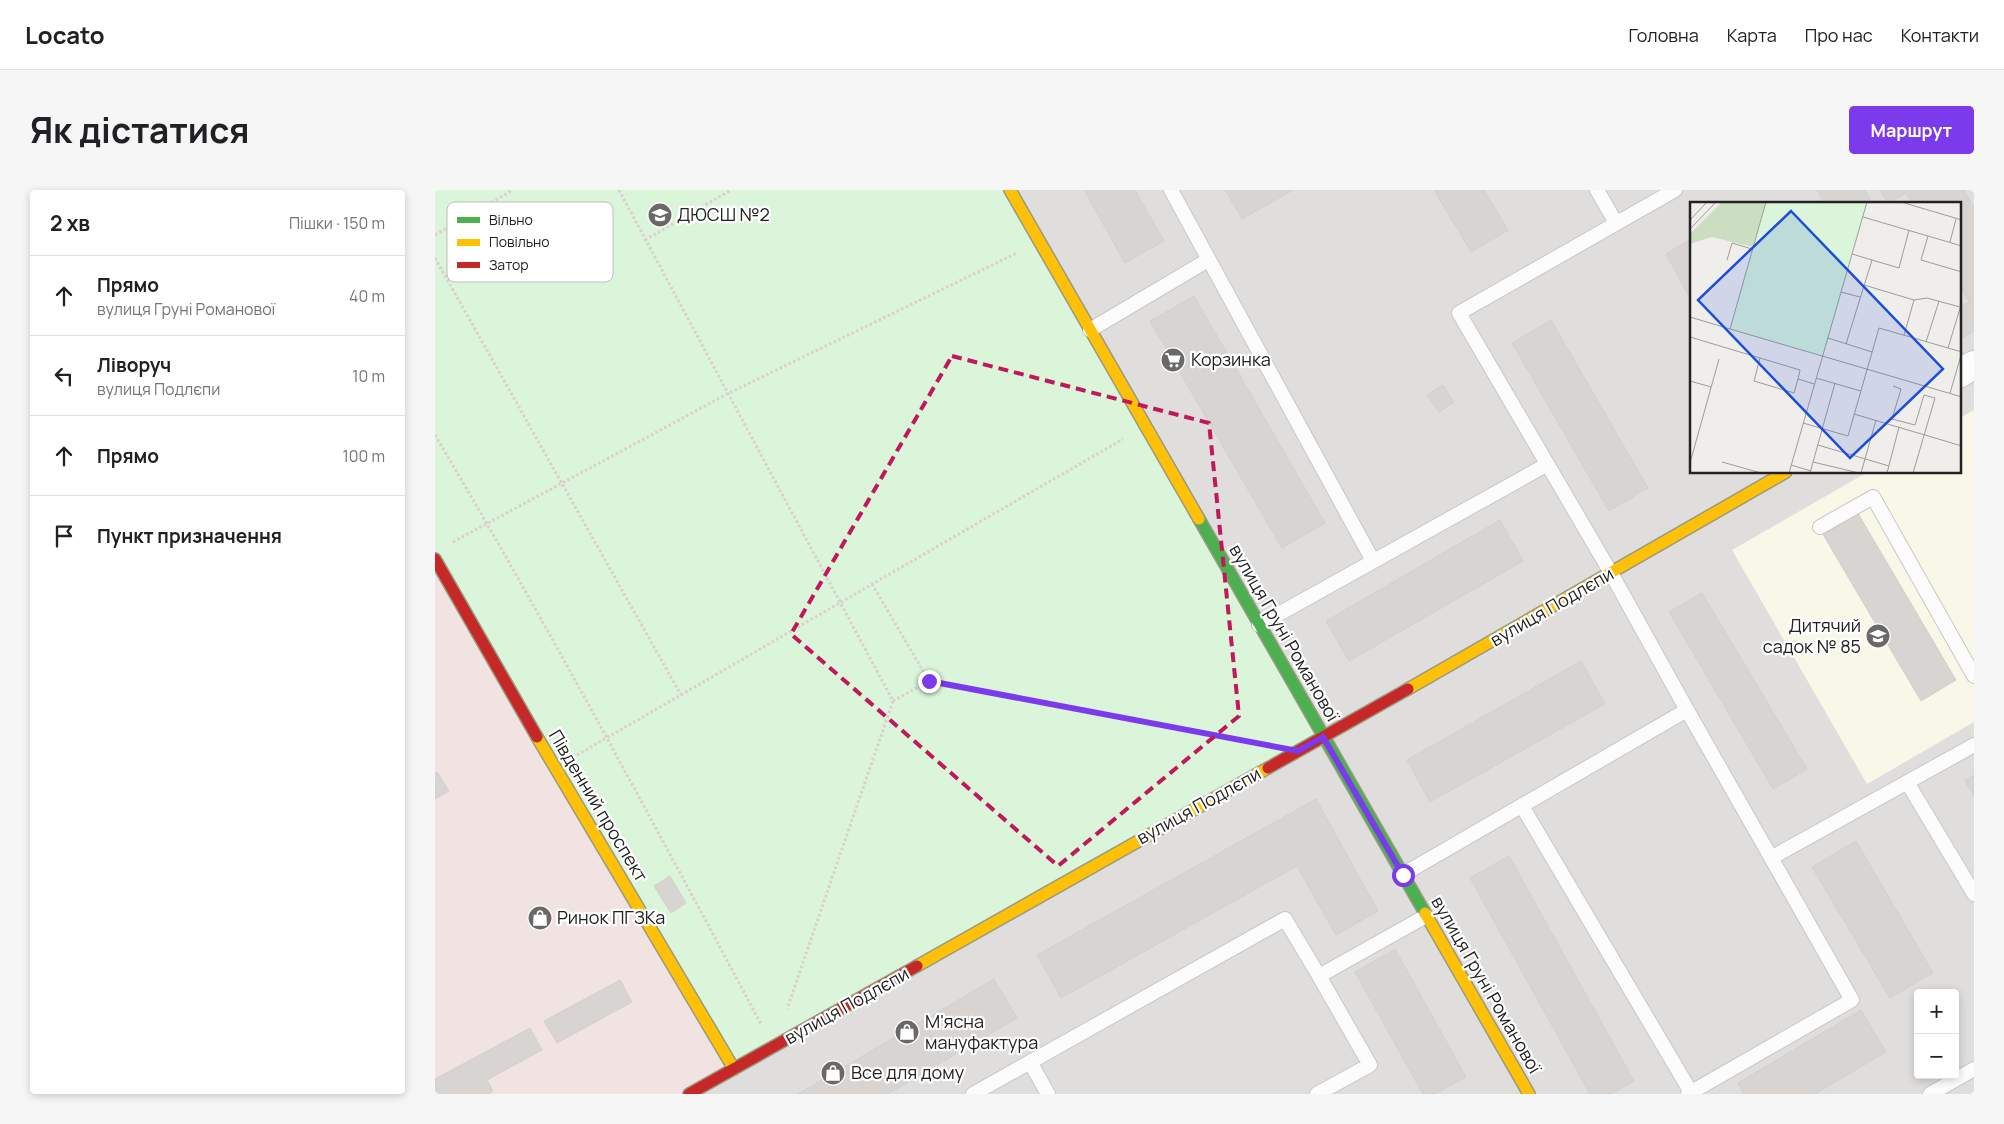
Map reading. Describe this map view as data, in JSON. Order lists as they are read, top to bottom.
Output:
{
  "streets": {
    "street": ["вулиця Подлєпи", "вулиця Груні Романової", "Південний проспект"]
  },
  "crossings": [
    ["вулиця Подлєпи", "вулиця Груні Романової"],
    ["вулиця Подлєпи", "Південний проспект"]
  ],
  "places": {
    "school or university": ["ДЮСШ №2", "Дитячий садок № 85"],
    "supermarket": ["Корзинка"],
    "shop": ["Ринок ПГЗКа", "М'ясна мануфактура", "Все для дому"]
  },
  "legend": ["Вільно", "Повільно", "Затор"],
  "page": {
    "header": "Locato",
    "nav": [
      "Головна",
      "Карта",
      "Про нас",
      "Контакти"
    ],
    "title": "Як дістатися",
    "buttons": "Маршрут",
    "heading": ["2 хв", "Пішки · 150 m"],
    "list": [
      ["Прямо", "вулиця Груні Романової", "40 m"],
      ["Ліворуч", "вулиця Подлєпи", "10 m"],
      ["Прямо", "100 m"],
      "Пункт призначення"
    ],
    "map_buttons": ["+", "−"]
  }
}
